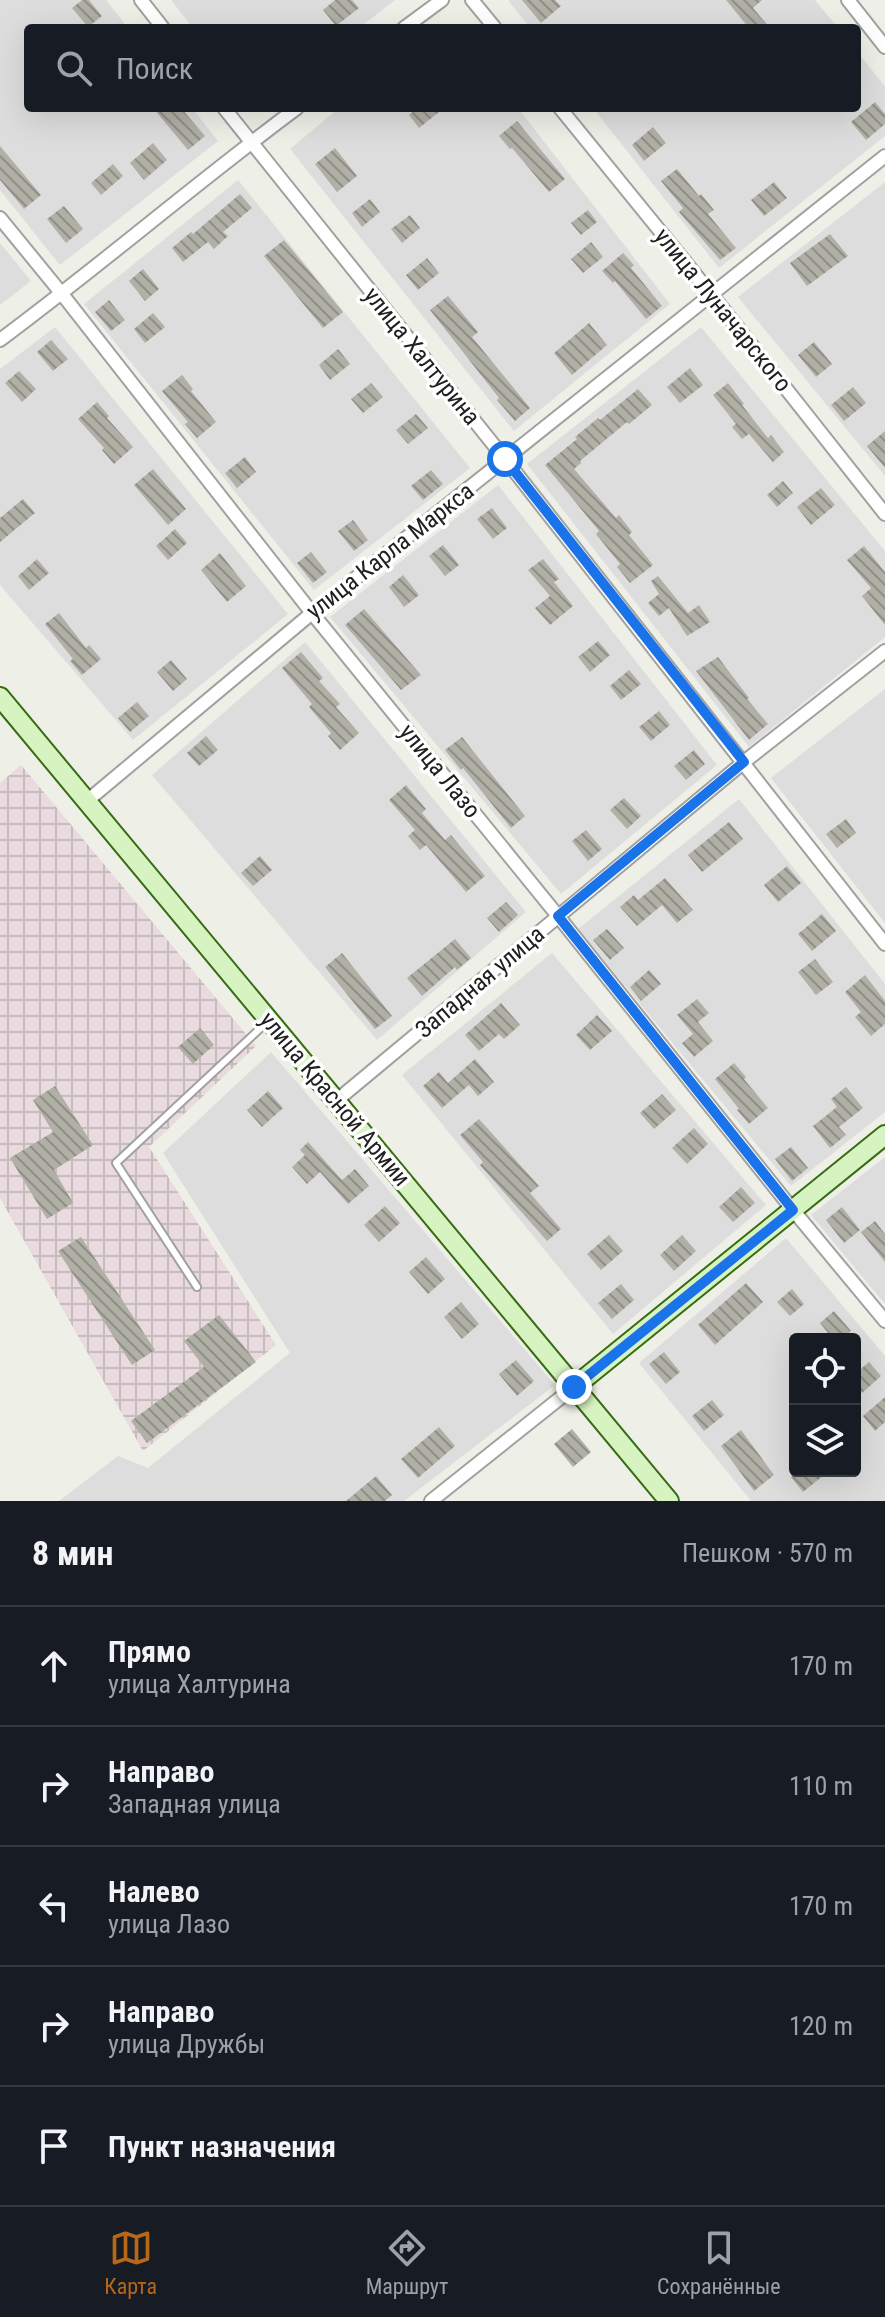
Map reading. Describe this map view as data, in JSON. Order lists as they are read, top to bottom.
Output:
{
  "streets": {
    "street": [
      "улица Луначарского",
      "улица Халтурина",
      "улица Карла Маркса",
      "улица Лазо",
      "Западная улица",
      "улица Красной Армии"
    ]
  },
  "crossings": [
    ["улица Луначарского", "улица Карла Маркса"],
    ["улица Халтурина", "улица Карла Маркса"],
    ["улица Халтурина", "Западная улица"],
    ["улица Карла Маркса", "улица Лазо"],
    ["улица Карла Маркса", "улица Красной Армии"],
    ["улица Лазо", "Западная улица"],
    ["Западная улица", "улица Красной Армии"]
  ],
  "page": {
    "search": "Поиск",
    "heading": ["8 мин", "Пешком · 570 m"],
    "list": [
      ["Прямо", "улица Халтурина", "170 m"],
      ["Направо", "Западная улица", "110 m"],
      ["Налево", "улица Лазо", "170 m"],
      ["Направо", "улица Дружбы", "120 m"],
      "Пункт назначения"
    ],
    "nav": ["Карта", "Маршрут", "Сохранённые"]
  }
}
